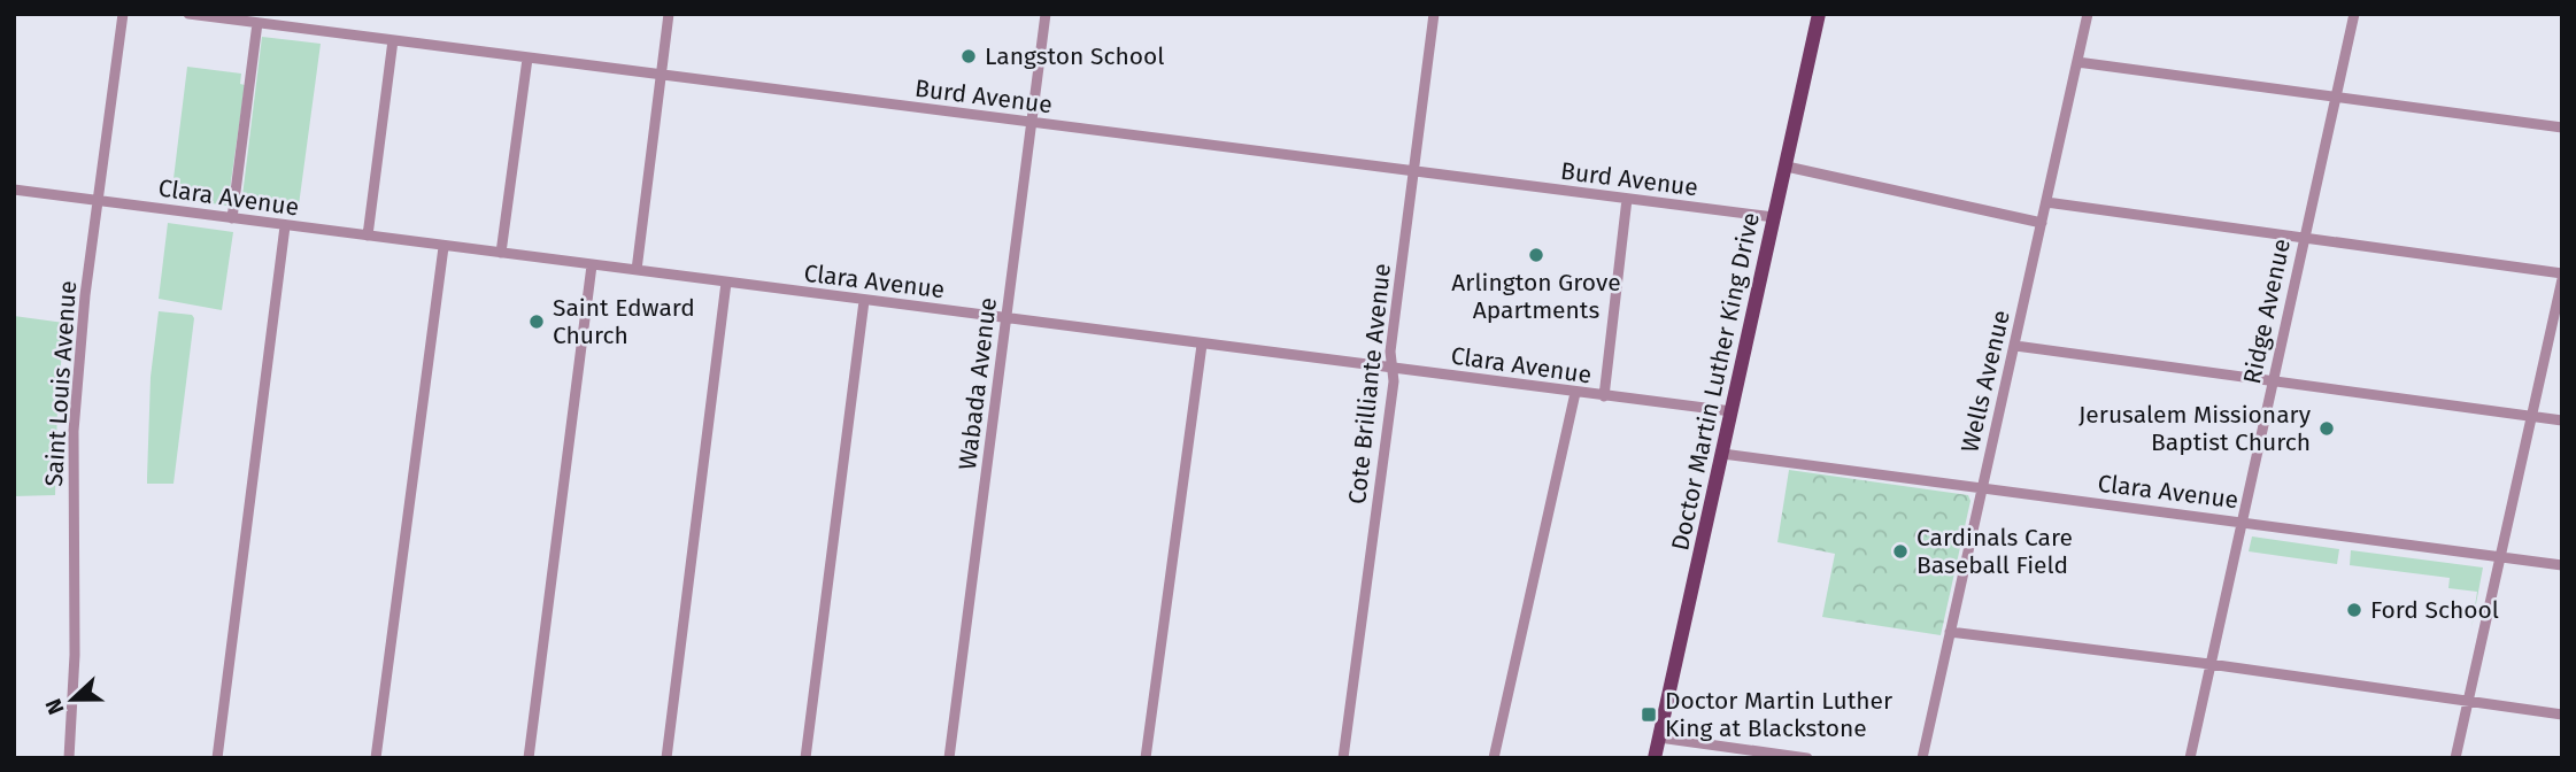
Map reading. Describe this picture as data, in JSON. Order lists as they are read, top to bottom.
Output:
{
  "streets": {
    "main road": ["Doctor Martin Luther King Drive"],
    "street": [
      "Burd Avenue",
      "Clara Avenue",
      "Ridge Avenue",
      "Wells Avenue",
      "Saint Louis Avenue",
      "Wabada Avenue",
      "Cote Brilliante Avenue"
    ]
  },
  "crossings": [
    ["Burd Avenue", "Doctor Martin Luther King Drive"],
    ["Burd Avenue", "Wabada Avenue"],
    ["Burd Avenue", "Cote Brilliante Avenue"],
    ["Clara Avenue", "Ridge Avenue"],
    ["Clara Avenue", "Doctor Martin Luther King Drive"],
    ["Clara Avenue", "Wells Avenue"],
    ["Clara Avenue", "Saint Louis Avenue"],
    ["Clara Avenue", "Wabada Avenue"],
    ["Clara Avenue", "Cote Brilliante Avenue"]
  ],
  "places": {
    "other": [
      "Langston School",
      "Arlington Grove Apartments",
      "Saint Edward Church",
      "Jerusalem Missionary Baptist Church",
      "Cardinals Care Baseball Field",
      "Ford School"
    ],
    "transit": ["Doctor Martin Luther King at Blackstone"]
  },
  "north": "left"
}
